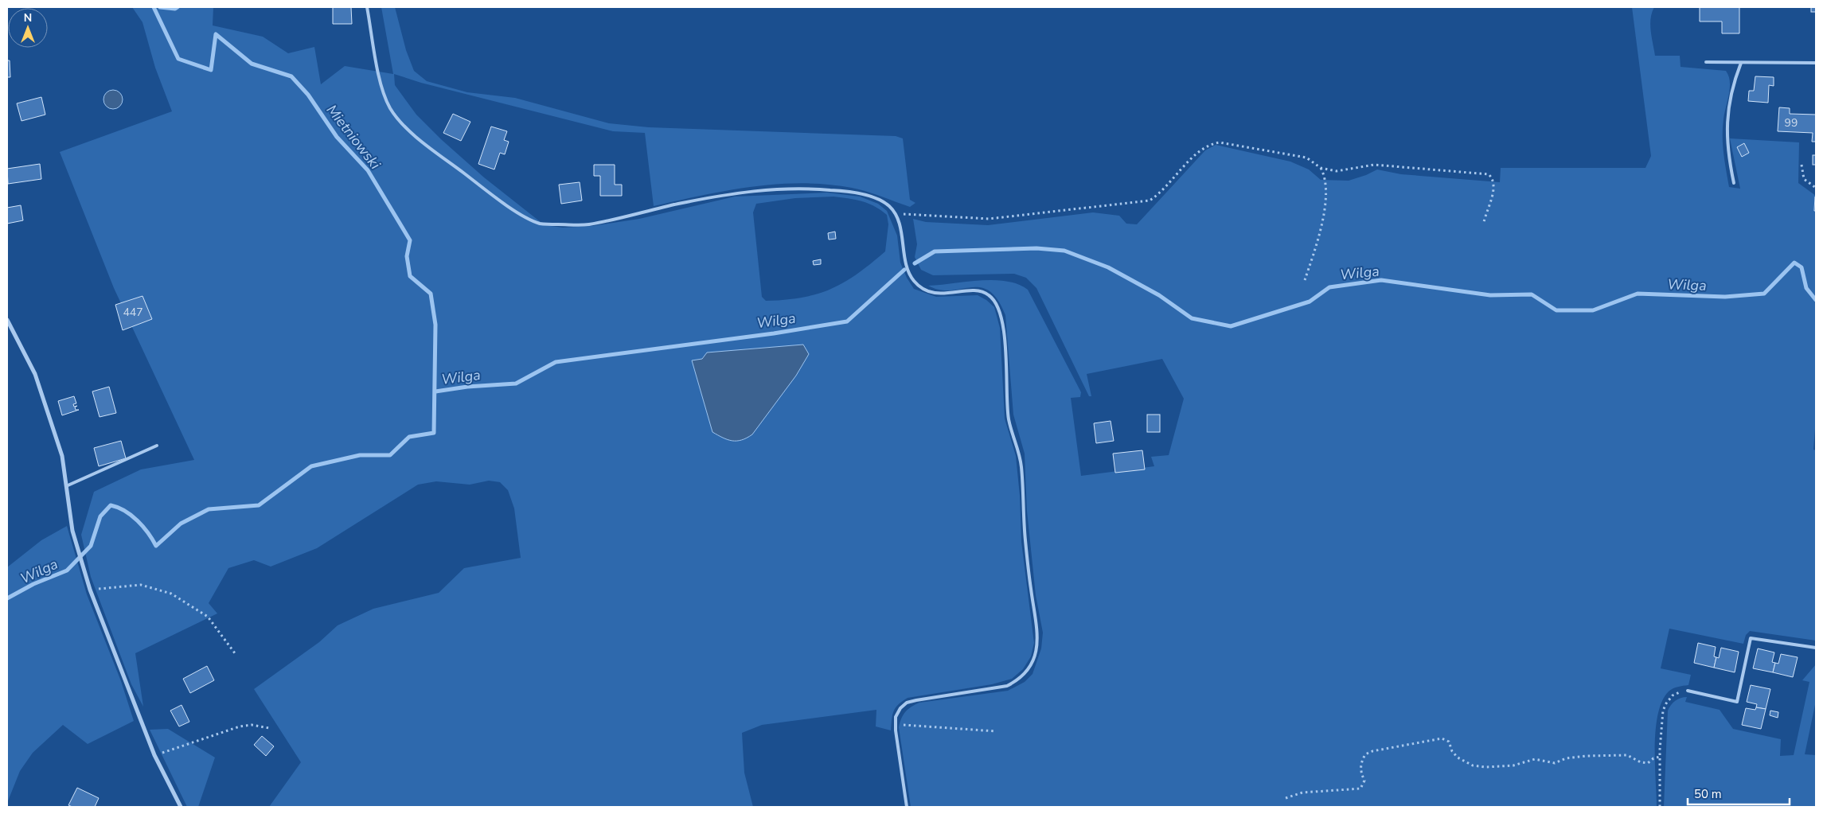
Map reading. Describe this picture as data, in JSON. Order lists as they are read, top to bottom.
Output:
{
  "water": ["Mietniowski", "Wilga"],
  "house_numbers": ["99", "447"],
  "scale_bar": "50 m",
  "north": "top"
}
